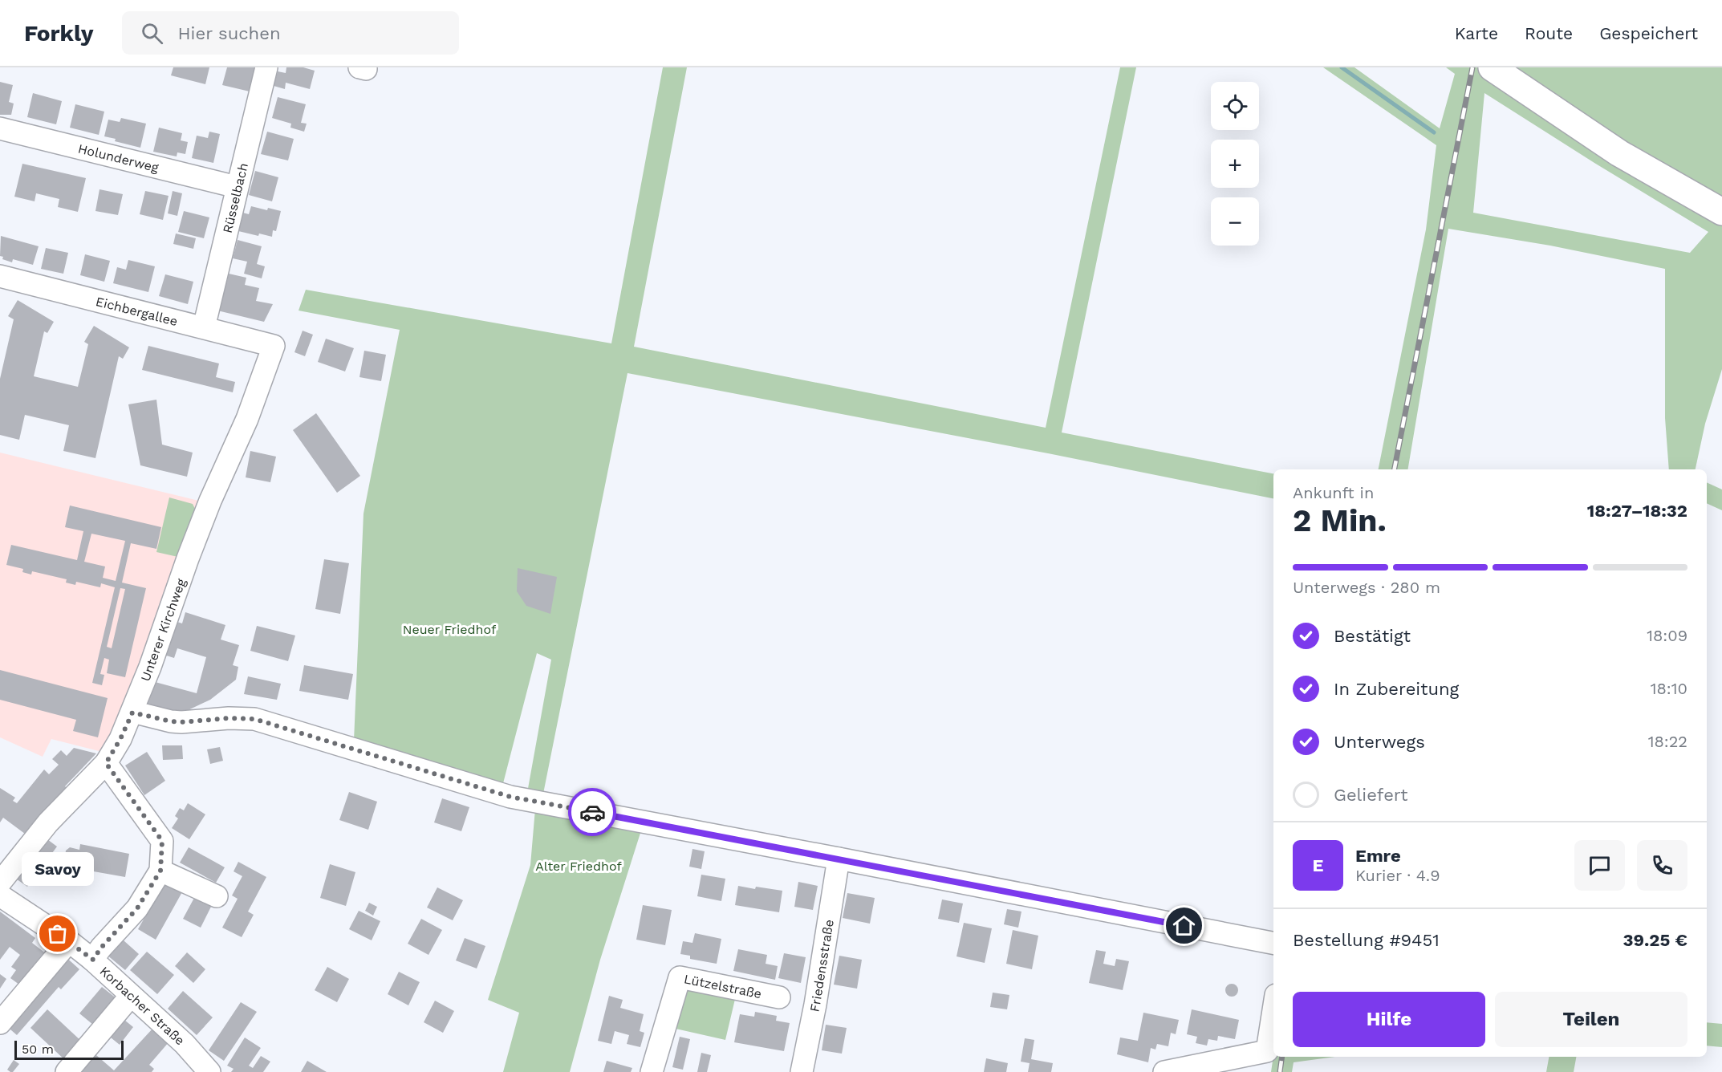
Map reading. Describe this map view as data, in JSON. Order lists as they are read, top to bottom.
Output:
{
  "streets": {
    "street": [
      "Holunderweg",
      "Rüsselbach",
      "Eichbergallee",
      "Unterer Kirchweg",
      "Friedensstraße",
      "Lützelstraße",
      "Korbacher Straße"
    ]
  },
  "crossings": [
    ["Holunderweg", "Rüsselbach"],
    ["Rüsselbach", "Eichbergallee"],
    ["Eichbergallee", "Unterer Kirchweg"]
  ],
  "parks": ["Neuer Friedhof", "Alter Friedhof"],
  "places": ["Savoy"],
  "scale_bar": "50 m",
  "page": {
    "header": "Forkly",
    "search": "Hier suchen",
    "nav": ["Karte", "Route", "Gespeichert"],
    "map_buttons": ["+", "−"],
    "heading": ["2 Min.", "Ankunft in", "18:27–18:32"],
    "panel": [
      "Emre",
      "Kurier · 4.9",
      "Bestellung #9451",
      "39.25 €"
    ],
    "bar": "Unterwegs · 280 m",
    "list": [
      ["Bestätigt", "18:09"],
      ["In Zubereitung", "18:10"],
      ["Unterwegs", "18:22"],
      "Geliefert"
    ],
    "round": "E",
    "bubble": "Savoy",
    "buttons": ["Hilfe", "Teilen"],
    "scale": "50 m"
  }
}
